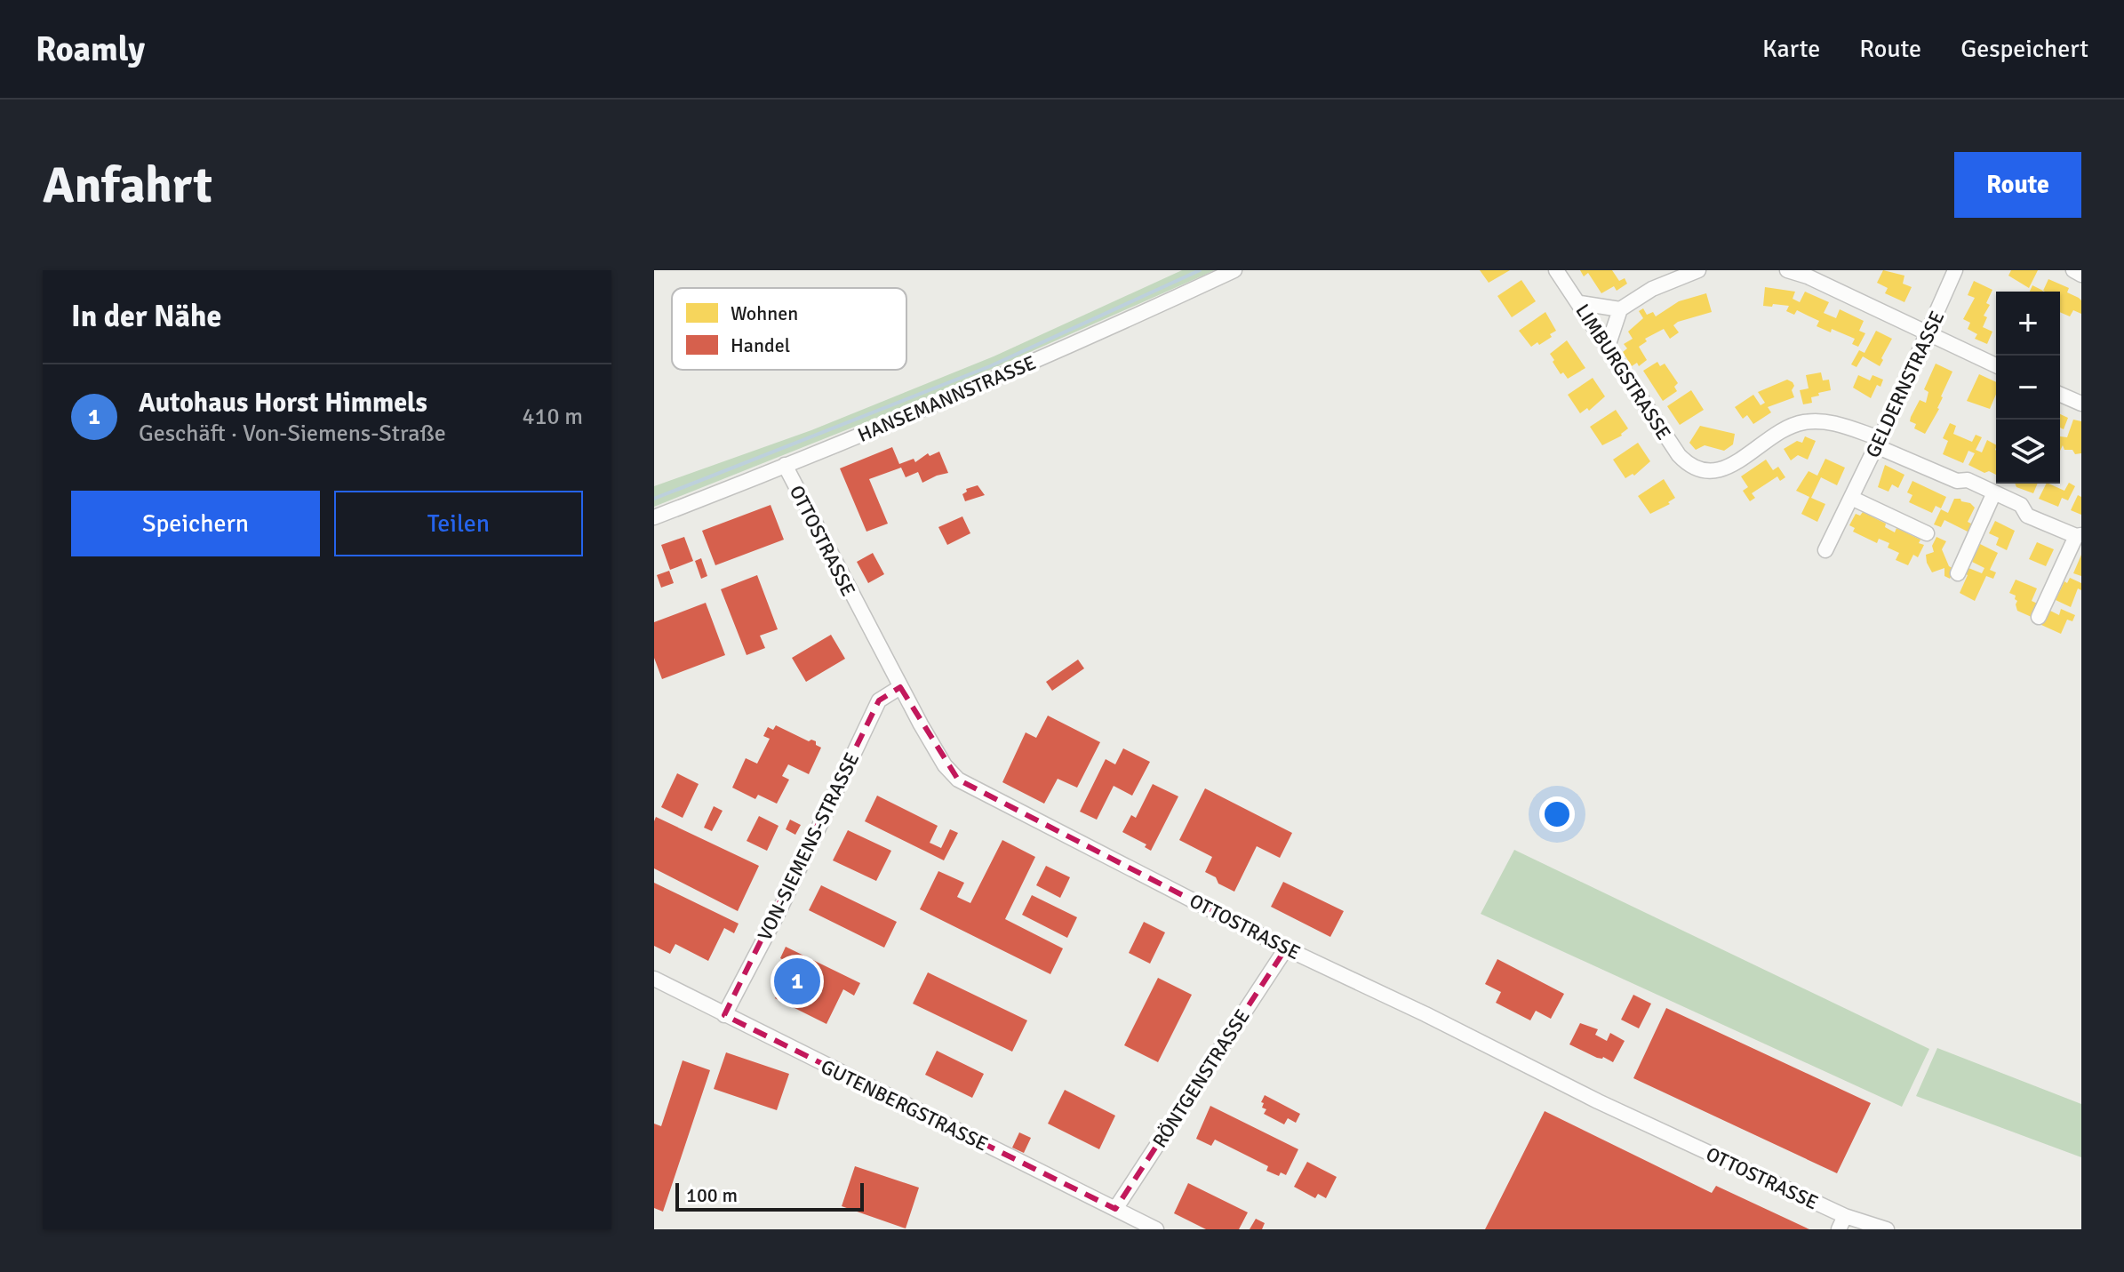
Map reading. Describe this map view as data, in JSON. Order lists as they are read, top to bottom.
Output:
{
  "streets": {
    "street": [
      "LIMBURGSTRASSE",
      "GELDERNSTRASSE",
      "HANSEMANNSTRASSE",
      "OTTOSTRASSE",
      "VON-SIEMENS-STRASSE",
      "RÖNTGENSTRASSE",
      "GUTENBERGSTRASSE"
    ]
  },
  "crossings": [
    ["LIMBURGSTRASSE", "GELDERNSTRASSE"],
    ["HANSEMANNSTRASSE", "OTTOSTRASSE"],
    ["OTTOSTRASSE", "VON-SIEMENS-STRASSE"],
    ["OTTOSTRASSE", "RÖNTGENSTRASSE"],
    ["VON-SIEMENS-STRASSE", "GUTENBERGSTRASSE"],
    ["RÖNTGENSTRASSE", "GUTENBERGSTRASSE"]
  ],
  "legend": ["Wohnen", "Handel"],
  "scale_bar": "100 m",
  "page": {
    "header": "Roamly",
    "nav": ["Karte", "Route", "Gespeichert"],
    "buttons": [
      "Route",
      ["Speichern", "Teilen"]
    ],
    "title": "Anfahrt",
    "heading": "In der Nähe",
    "map_buttons": ["+", "−"],
    "list": [
      {
        "mark": "1",
        "name": "Autohaus Horst Himmels",
        "note": "Geschäft · Von-Siemens-Straße",
        "value": "410 m"
      }
    ],
    "pins": "1",
    "scale": "100 m"
  }
}
